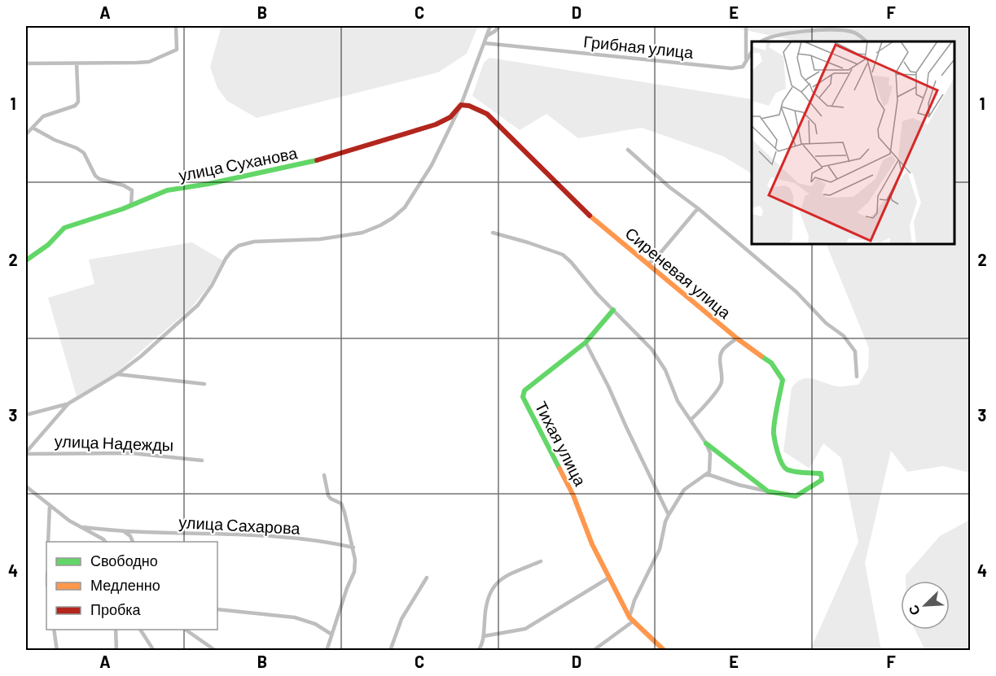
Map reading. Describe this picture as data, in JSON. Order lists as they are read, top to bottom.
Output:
{
  "streets": {
    "street": [
      "Грибная улица",
      "улица Суханова",
      "Сиреневая улица",
      "улица Надежды",
      "Тихая улица",
      "улица Сахарова"
    ]
  },
  "crossings": [
    ["улица Суханова", "Сиреневая улица"]
  ],
  "legend": ["Свободно", "Медленно", "Пробка"],
  "north": "bottom left",
  "grid": {
    "columns": [
      "A",
      "B",
      "C",
      "D",
      "E",
      "F"
    ],
    "rows": [
      "1",
      "2",
      "3",
      "4"
    ]
  }
}
